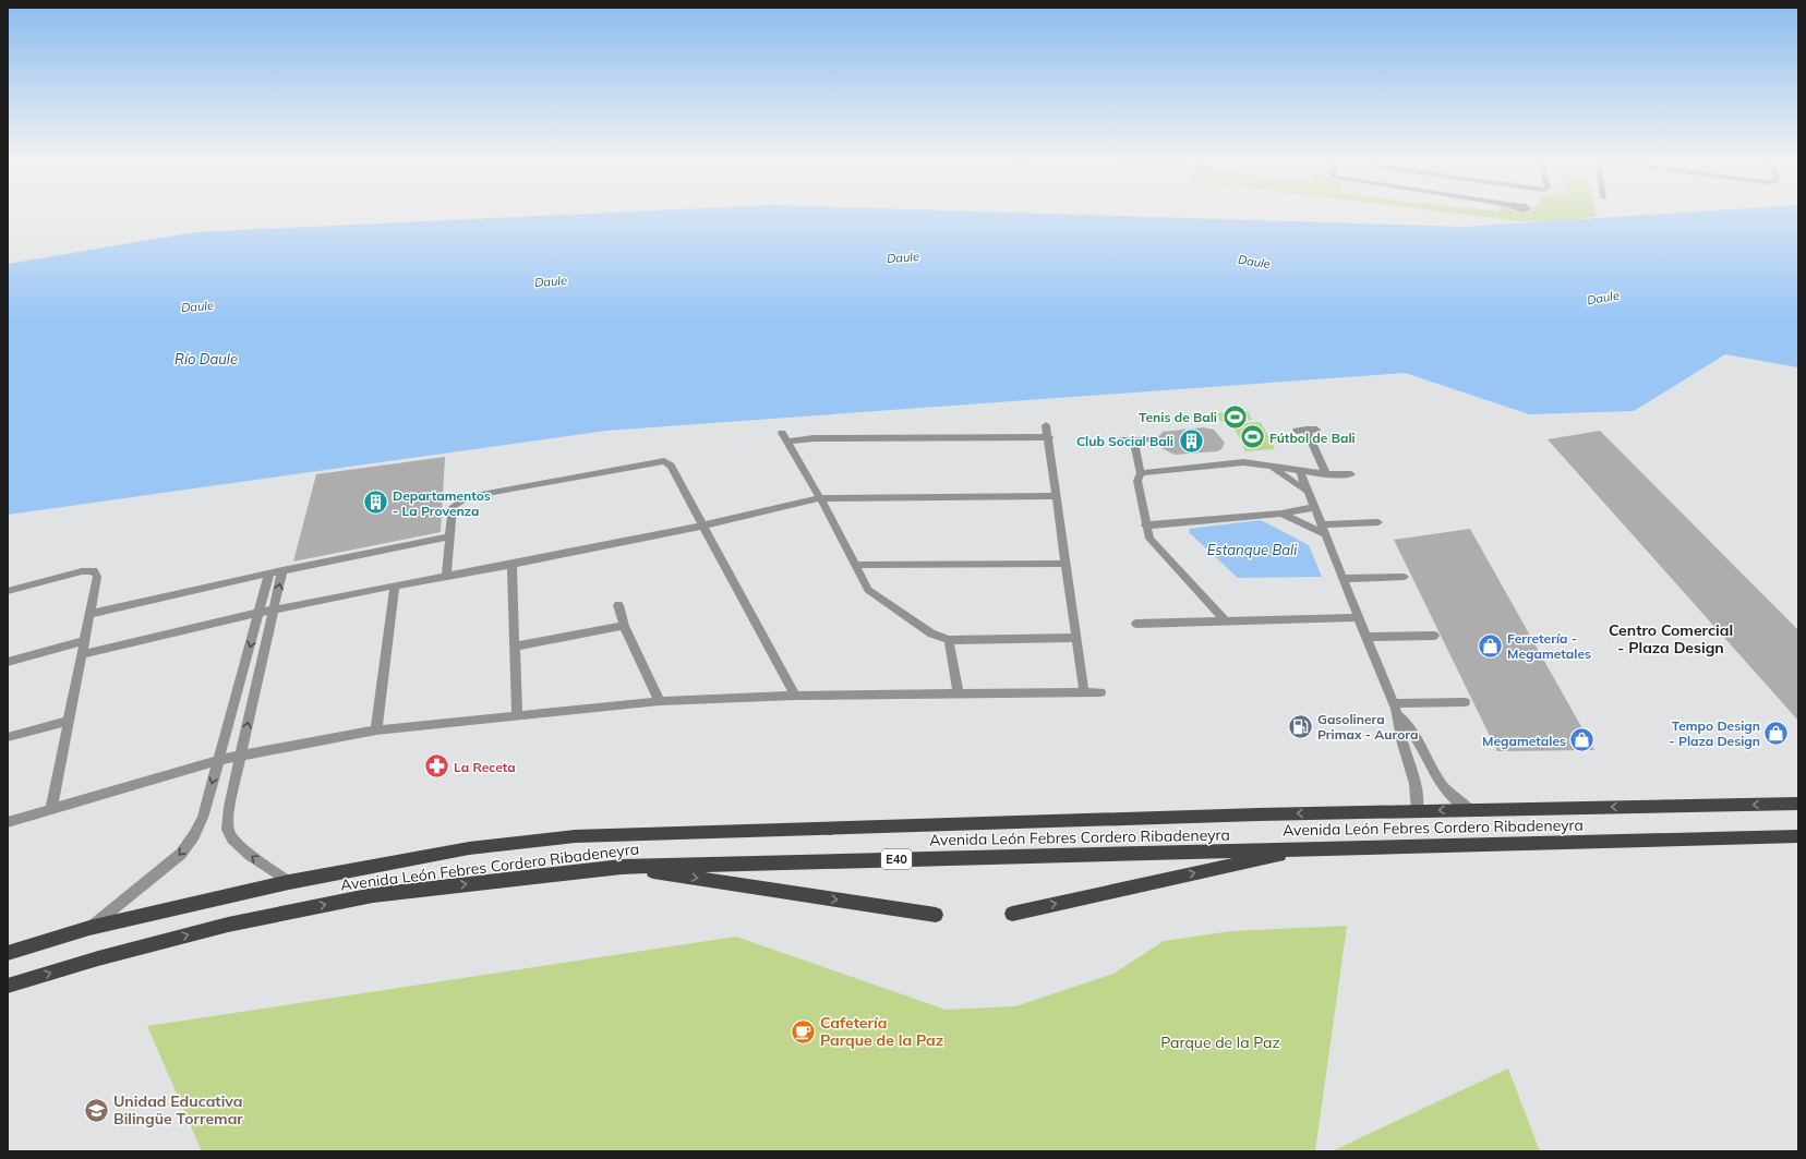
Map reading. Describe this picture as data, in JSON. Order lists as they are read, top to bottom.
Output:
{
  "streets": {
    "highway": ["Avenida León Febres Cordero Ribadeneyra", "E40"]
  },
  "districts": ["Centro Comercial - Plaza Design"],
  "water": ["Daule", "Río Daule", "Estanque Bali"],
  "parks": ["Parque de la Paz"],
  "places": {
    "sports": ["Tenis de Bali", "Fútbol de Bali"],
    "building": ["Club Social Bali", "Departamentos - La Provenza"],
    "shop": ["Ferretería - Megametales", "Tempo Design - Plaza Design", "Megametales"],
    "fuel station": ["Gasolinera Primax - Aurora"],
    "pharmacy": ["La Receta"],
    "cafe": ["Cafetería Parque de la Paz"],
    "school or university": ["Unidad Educativa Bilingüe Torremar"]
  }
}
